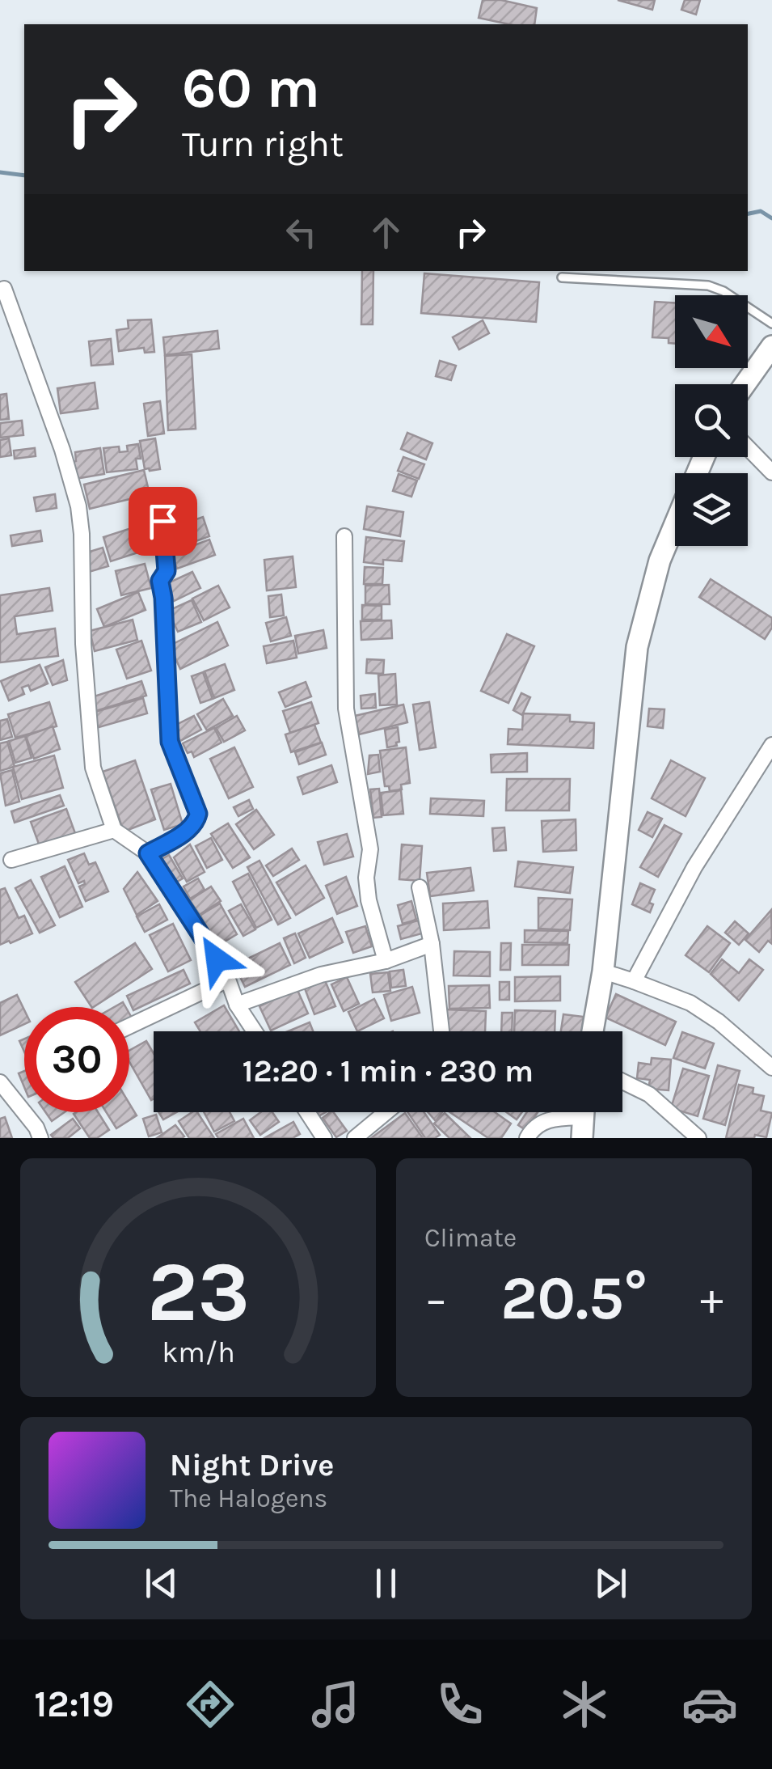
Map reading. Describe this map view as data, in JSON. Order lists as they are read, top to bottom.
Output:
{
  "north": "bottom right",
  "page": {
    "turn": ["60 m", "Turn right"],
    "limit": "30",
    "trip": "12:20 · 1 min · 230 m",
    "tile": "Climate",
    "heat": ["−", "20.5°", "+"],
    "song": ["Night Drive", "The Halogens"],
    "tabs": "12:19",
    "gauge": ["23", "km/h"]
  }
}
